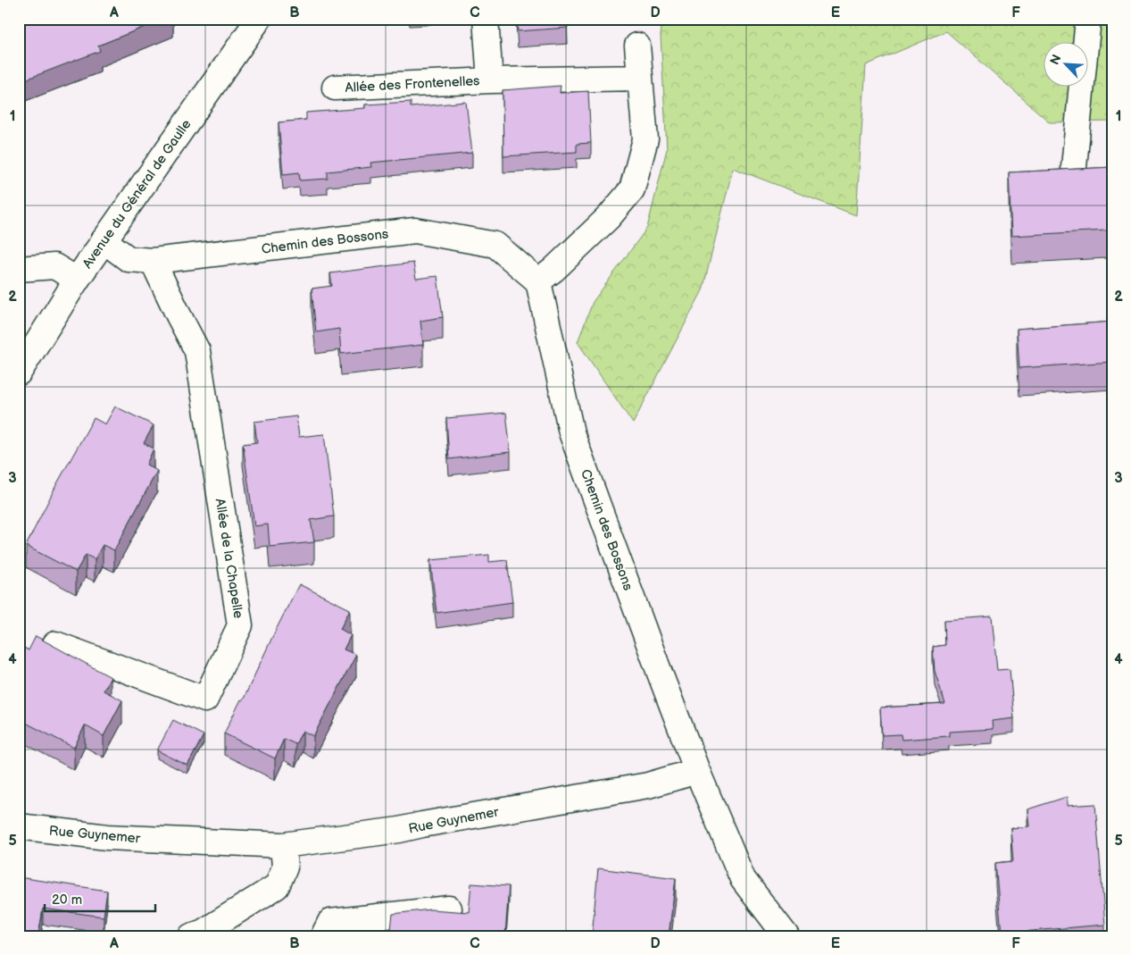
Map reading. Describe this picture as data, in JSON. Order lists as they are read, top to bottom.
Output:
{
  "streets": {
    "street": [
      "Allée des Frontenelles",
      "Avenue du Général de Gaulle",
      "Chemin des Bossons",
      "Allée de la Chapelle",
      "Rue Guynemer"
    ]
  },
  "crossings": [
    ["Avenue du Général de Gaulle", "Chemin des Bossons"],
    ["Chemin des Bossons", "Allée de la Chapelle"],
    ["Chemin des Bossons", "Rue Guynemer"]
  ],
  "scale_bar": "20 m",
  "north": "top left",
  "grid": {
    "columns": [
      "A",
      "B",
      "C",
      "D",
      "E",
      "F"
    ],
    "rows": [
      "1",
      "2",
      "3",
      "4",
      "5"
    ]
  }
}
